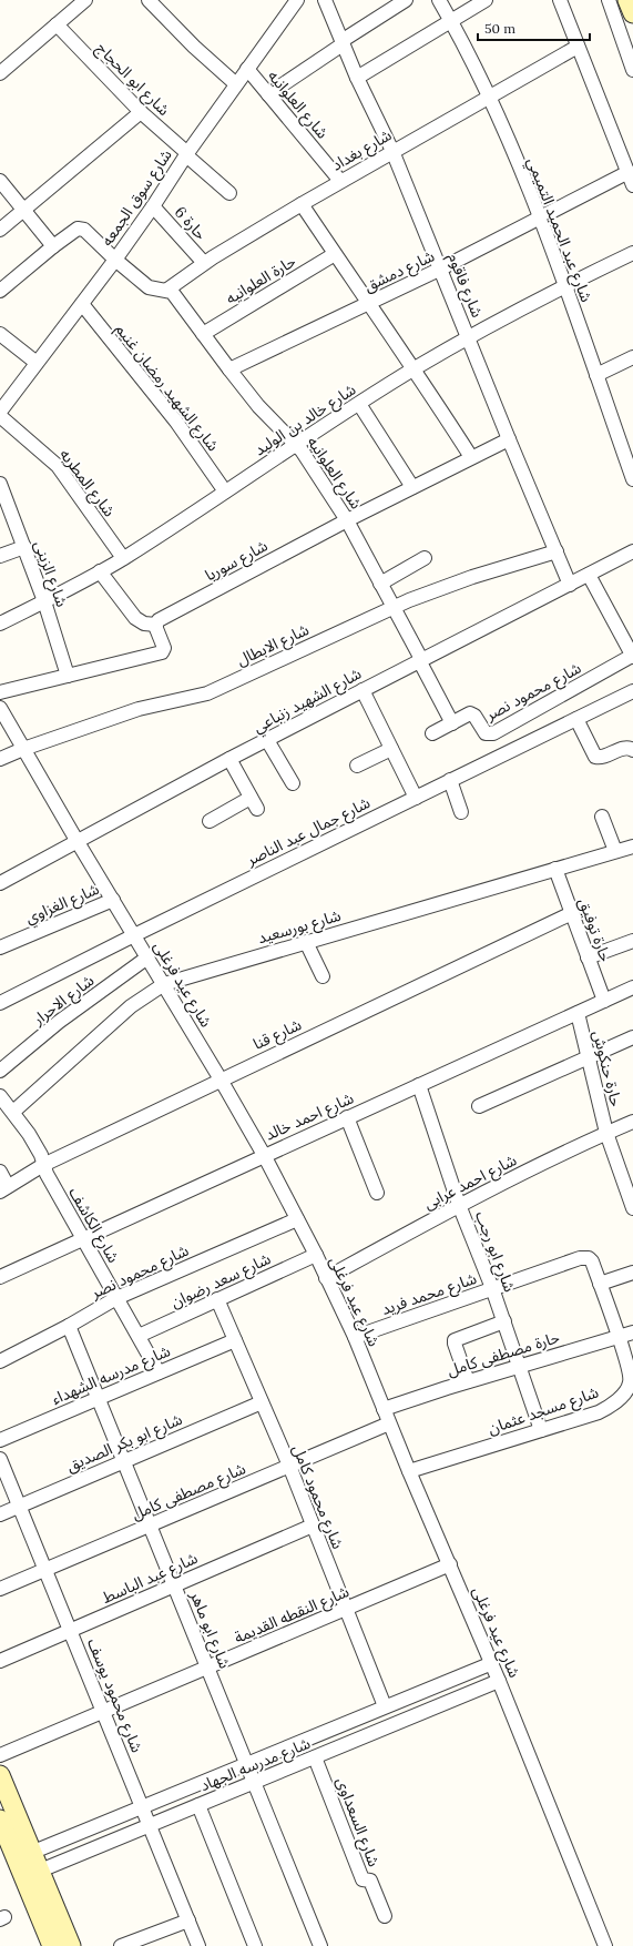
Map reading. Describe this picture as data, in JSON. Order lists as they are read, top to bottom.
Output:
{
  "streets": {
    "street": [
      "شارع ابو الحجاج",
      "شارع العلوانيه",
      "شارع بغداد",
      "شارع سوق الجمعه",
      "حارة 6",
      "شارع عبد الحميد التميمي",
      "شارع دمشق",
      "حارة العلوانيه",
      "شارع فاقوم",
      "شارع الشهيد رمضان غنيم",
      "شارع خالد بن الوليد",
      "شارع المطريه",
      "شارع سوريا",
      "شارع الزينى",
      "شارع الابطال",
      "شارع محمود نصر",
      "شارع الشهيد زنباعي",
      "شارع جمال عبد الناصر",
      "شارع الغزاوي",
      "شارع بورسعيد",
      "حارة توفيق",
      "شارع عيد فرغلى",
      "شارع الاحرار",
      "شارع قنا",
      "حارة حنكوش",
      "شارع احمد خالد",
      "شارع احمد عرابى",
      "شارع الكاشف",
      "شارع ابو رجب",
      "شارع سعد رضوان",
      "شارع محمد فريد",
      "حارة مصطفى كامل",
      "شارع مدرسه الشهداء",
      "شارع مسجد عثمان",
      "شارع ابو بكر الصديق",
      "شارع مصطفى كامل",
      "شارع محمود كامل",
      "شارع عبد الباسط",
      "شارع النقطه القديمة",
      "شارع ابو ماهر",
      "شارع محمود يوسف",
      "شارع مدرسه الجهاد",
      "شارع السعداوى"
    ]
  },
  "crossings": [
    ["شارع ابو الحجاج", "شارع سوق الجمعه"],
    ["شارع العلوانيه", "شارع بغداد"],
    ["شارع العلوانيه", "شارع سوق الجمعه"],
    ["شارع العلوانيه", "شارع دمشق"],
    ["شارع العلوانيه", "حارة العلوانيه"],
    ["شارع العلوانيه", "شارع خالد بن الوليد"],
    ["شارع العلوانيه", "شارع سوريا"],
    ["شارع العلوانيه", "شارع الابطال"],
    ["شارع العلوانيه", "شارع محمود نصر"],
    ["شارع العلوانيه", "شارع الشهيد زنباعي"],
    ["شارع بغداد", "حارة 6"],
    ["شارع بغداد", "شارع عبد الحميد التميمي"],
    ["شارع بغداد", "شارع فاقوم"],
    ["شارع سوق الجمعه", "حارة 6"],
    ["شارع سوق الجمعه", "شارع الشهيد رمضان غنيم"],
    ["شارع عبد الحميد التميمي", "شارع دمشق"],
    ["شارع عبد الحميد التميمي", "شارع خالد بن الوليد"],
    ["شارع دمشق", "شارع فاقوم"],
    ["شارع فاقوم", "شارع خالد بن الوليد"],
    ["شارع فاقوم", "شارع سوريا"],
    ["شارع فاقوم", "شارع الابطال"],
    ["شارع فاقوم", "شارع الشهيد زنباعي"],
    ["شارع الشهيد رمضان غنيم", "شارع خالد بن الوليد"],
    ["شارع خالد بن الوليد", "شارع المطريه"],
    ["شارع خالد بن الوليد", "شارع الزينى"],
    ["شارع الابطال", "شارع عيد فرغلى"],
    ["شارع محمود نصر", "شارع عيد فرغلى"],
    ["شارع محمود نصر", "شارع الكاشف"],
    ["شارع محمود نصر", "شارع ابو ماهر"],
    ["شارع الشهيد زنباعي", "شارع عيد فرغلى"],
    ["شارع جمال عبد الناصر", "شارع عيد فرغلى"],
    ["شارع الغزاوي", "شارع عيد فرغلى"],
    ["شارع بورسعيد", "حارة توفيق"],
    ["شارع بورسعيد", "شارع عيد فرغلى"],
    ["شارع بورسعيد", "شارع الكاشف"],
    ["حارة توفيق", "شارع قنا"],
    ["حارة توفيق", "شارع احمد خالد"],
    ["شارع عيد فرغلى", "شارع الاحرار"],
    ["شارع عيد فرغلى", "شارع قنا"],
    ["شارع عيد فرغلى", "شارع احمد خالد"],
    ["شارع عيد فرغلى", "شارع احمد عرابى"],
    ["شارع عيد فرغلى", "شارع سعد رضوان"],
    ["شارع عيد فرغلى", "شارع محمد فريد"],
    ["شارع عيد فرغلى", "حارة مصطفى كامل"],
    ["شارع عيد فرغلى", "شارع مسجد عثمان"],
    ["شارع عيد فرغلى", "شارع مصطفى كامل"],
    ["شارع عيد فرغلى", "شارع النقطه القديمة"],
    ["شارع عيد فرغلى", "شارع مدرسه الجهاد"],
    ["شارع قنا", "شارع الكاشف"],
    ["حارة حنكوش", "شارع احمد خالد"],
    ["حارة حنكوش", "شارع احمد عرابى"],
    ["شارع احمد خالد", "شارع الكاشف"],
    ["شارع احمد خالد", "شارع ابو رجب"],
    ["شارع احمد عرابى", "شارع ابو رجب"],
    ["شارع الكاشف", "شارع سعد رضوان"],
    ["شارع الكاشف", "شارع مدرسه الشهداء"],
    ["شارع ابو رجب", "شارع محمد فريد"],
    ["شارع ابو رجب", "حارة مصطفى كامل"],
    ["شارع ابو رجب", "شارع مسجد عثمان"],
    ["شارع سعد رضوان", "شارع محمود كامل"],
    ["شارع محمد فريد", "شارع مسجد عثمان"],
    ["حارة مصطفى كامل", "شارع مسجد عثمان"],
    ["شارع مدرسه الشهداء", "شارع محمود كامل"],
    ["شارع مدرسه الشهداء", "شارع ابو ماهر"],
    ["شارع ابو بكر الصديق", "شارع محمود كامل"],
    ["شارع ابو بكر الصديق", "شارع ابو ماهر"],
    ["شارع ابو بكر الصديق", "شارع محمود يوسف"],
    ["شارع مصطفى كامل", "شارع محمود كامل"],
    ["شارع مصطفى كامل", "شارع ابو ماهر"],
    ["شارع مصطفى كامل", "شارع محمود يوسف"],
    ["شارع محمود كامل", "شارع عبد الباسط"],
    ["شارع محمود كامل", "شارع النقطه القديمة"],
    ["شارع محمود كامل", "شارع مدرسه الجهاد"],
    ["شارع عبد الباسط", "شارع ابو ماهر"],
    ["شارع عبد الباسط", "شارع محمود يوسف"],
    ["شارع النقطه القديمة", "شارع ابو ماهر"],
    ["شارع النقطه القديمة", "شارع محمود يوسف"],
    ["شارع ابو ماهر", "شارع مدرسه الجهاد"],
    ["شارع محمود يوسف", "شارع مدرسه الجهاد"],
    ["شارع مدرسه الجهاد", "شارع السعداوى"]
  ],
  "scale_bar": "50 m"
}
